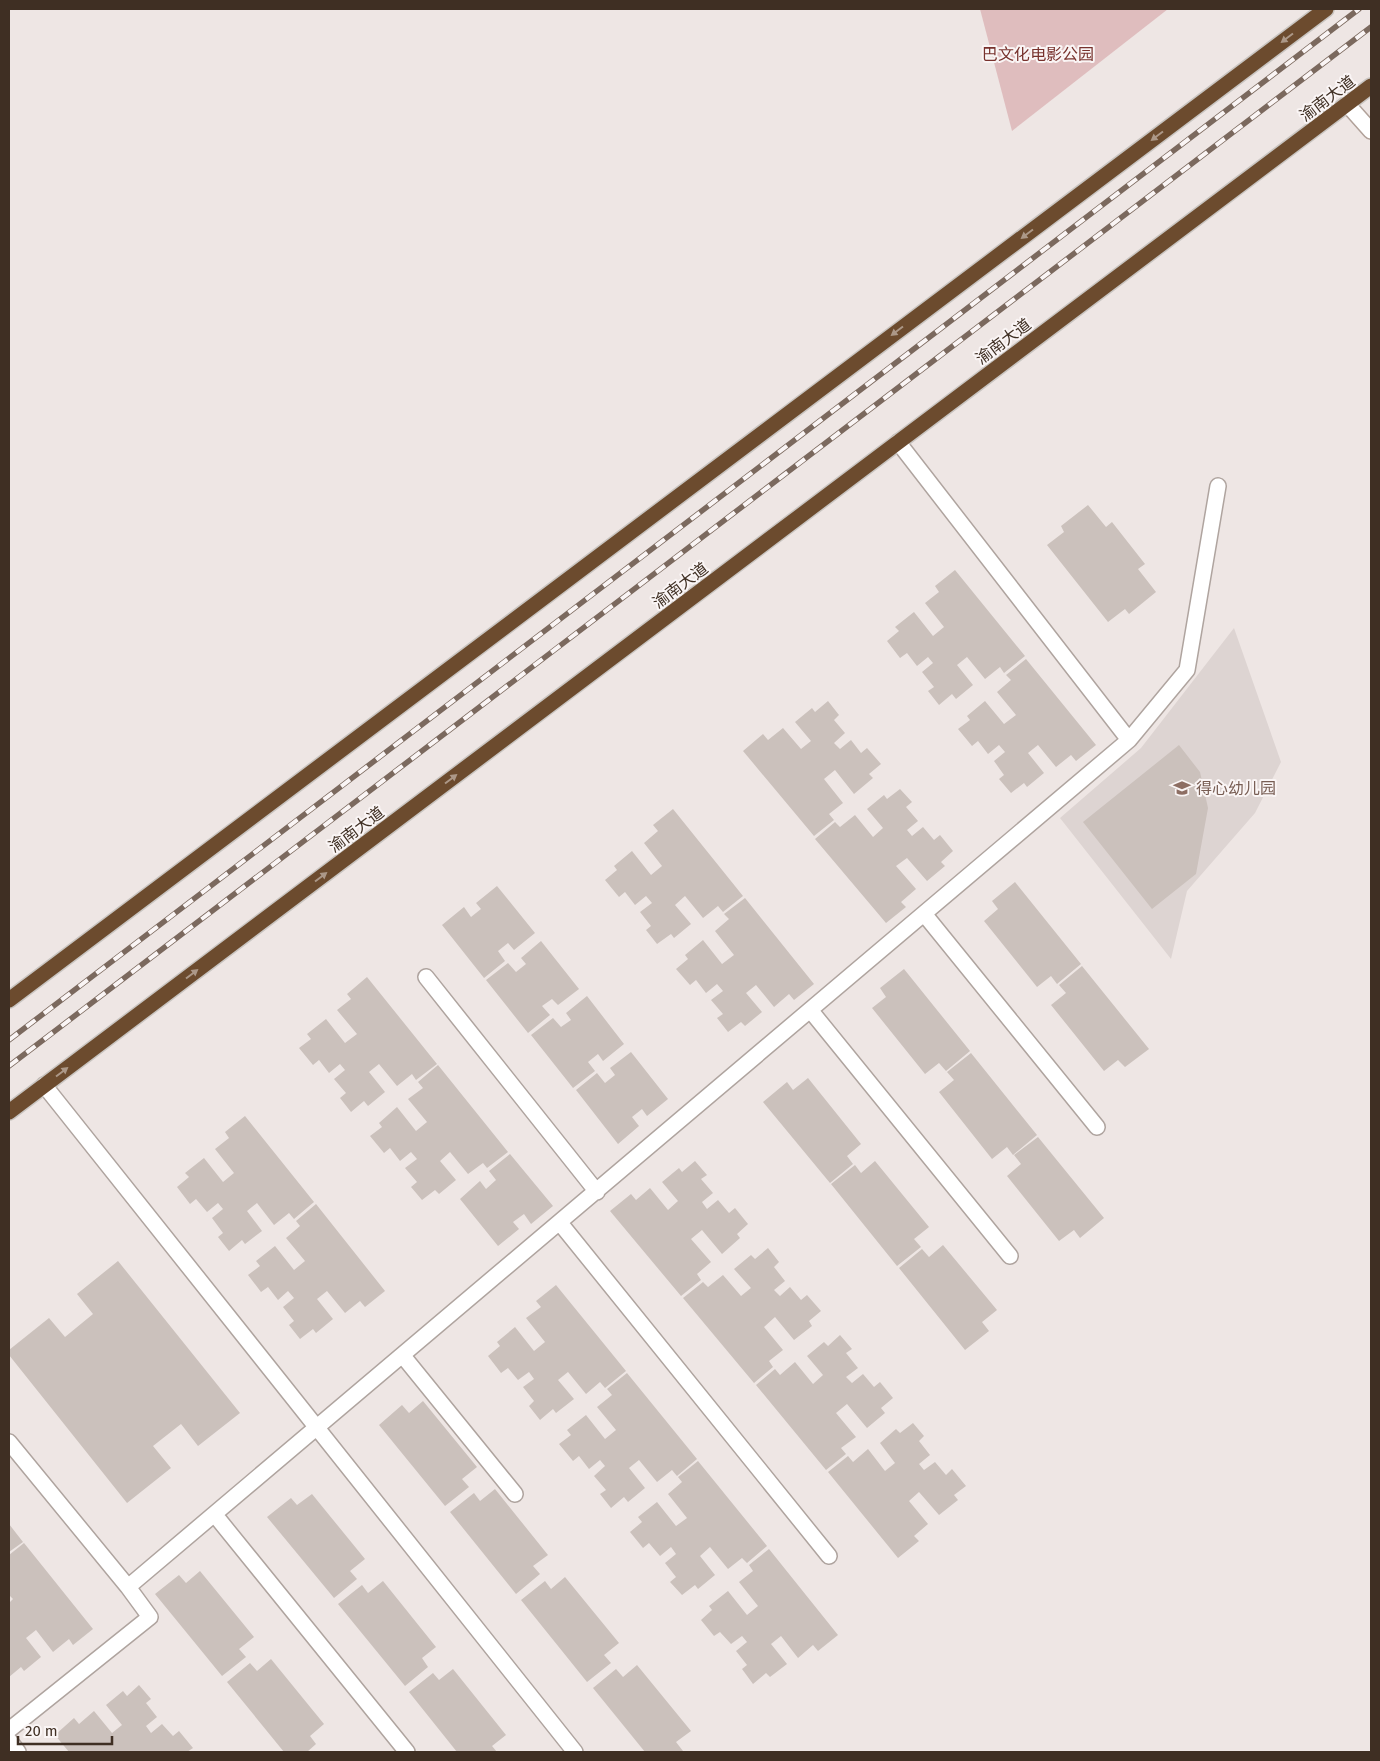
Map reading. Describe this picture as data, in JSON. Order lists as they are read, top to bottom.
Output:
{
  "streets": {
    "highway": ["渝南大道"]
  },
  "parks": ["巴文化电影公园"],
  "places": {
    "school or university": ["得心幼儿园"]
  },
  "scale_bar": "20 m"
}
